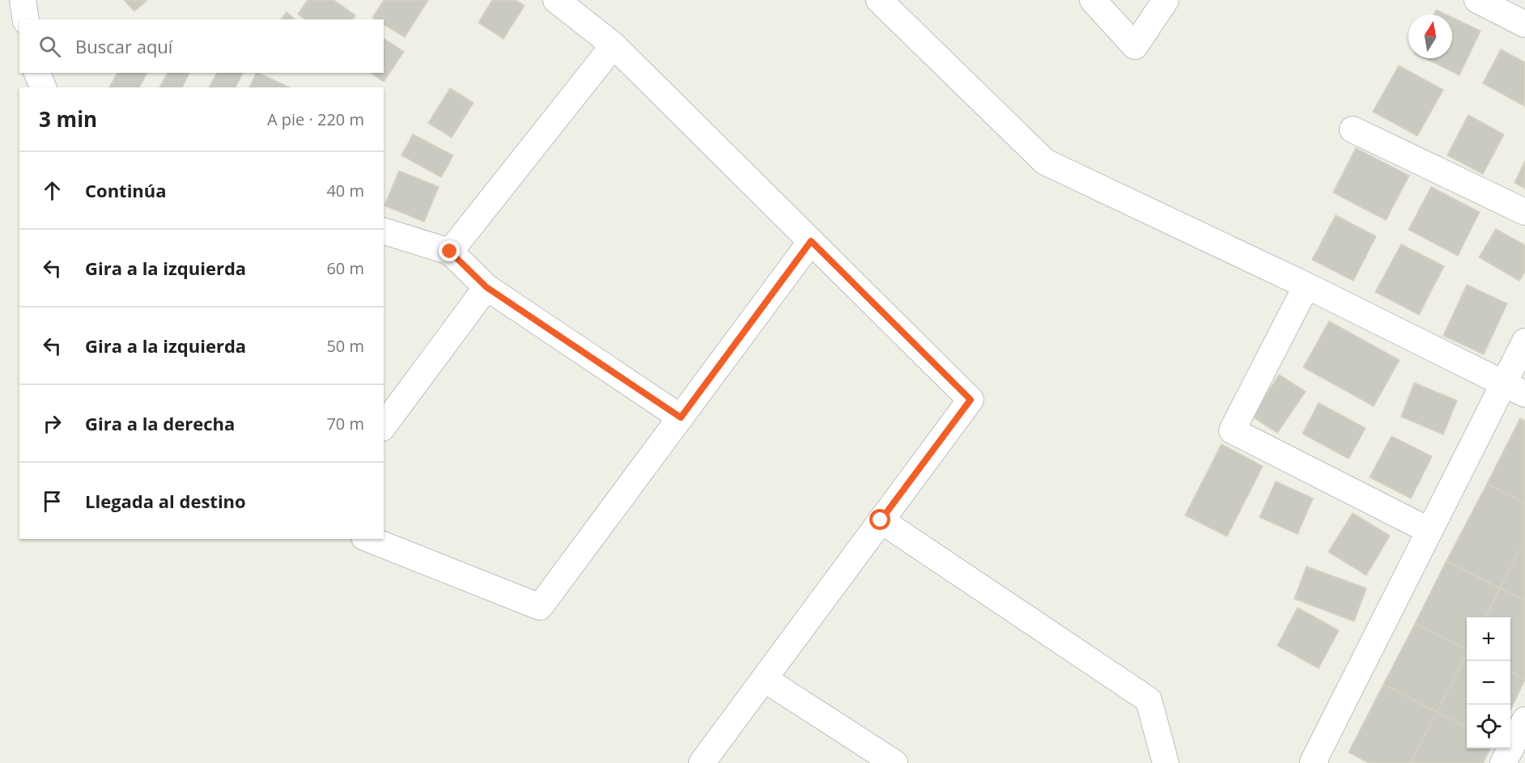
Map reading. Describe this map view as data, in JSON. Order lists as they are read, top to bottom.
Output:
{
  "north": "top",
  "page": {
    "search": "Buscar aquí",
    "heading": ["3 min", "A pie · 220 m"],
    "list": [
      ["Continúa", "40 m"],
      ["Gira a la izquierda", "60 m"],
      ["Gira a la izquierda", "50 m"],
      ["Gira a la derecha", "70 m"],
      "Llegada al destino"
    ],
    "map_buttons": ["+", "−"]
  }
}
